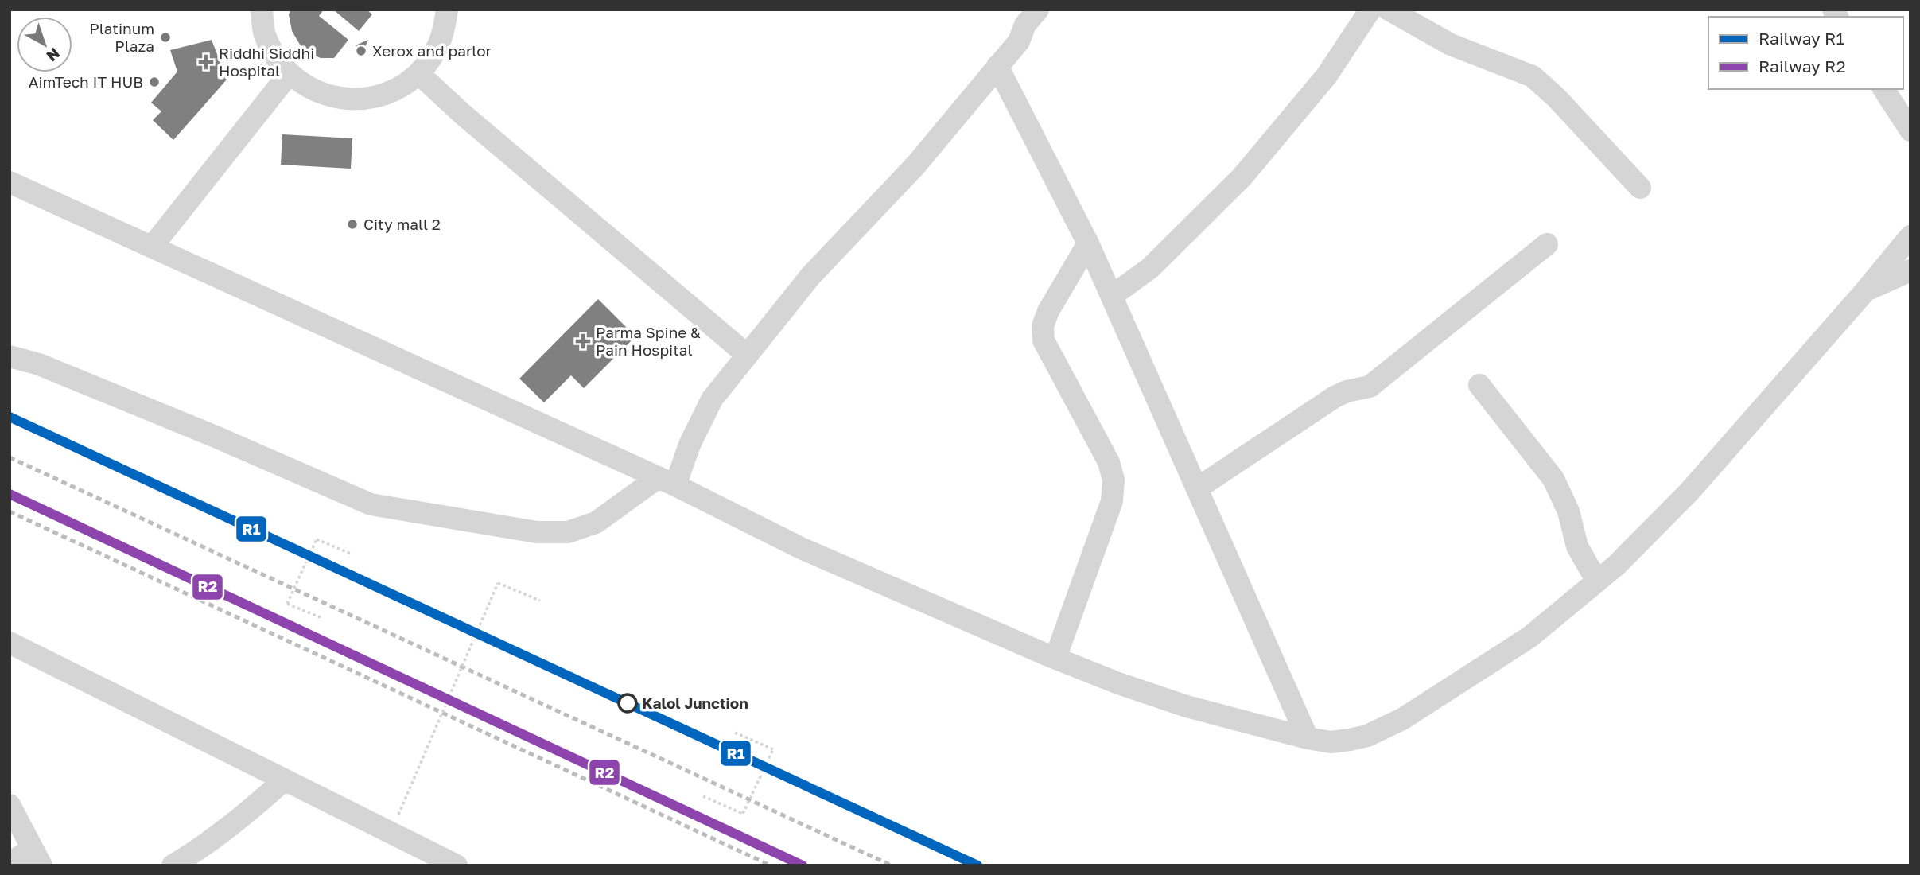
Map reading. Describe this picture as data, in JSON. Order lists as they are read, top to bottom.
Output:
{
  "places": {
    "other": [
      "Platinum Plaza",
      "Xerox and parlor",
      "AimTech IT HUB",
      "City mall 2",
      "Kalol Junction"
    ],
    "health": ["Riddhi Siddhi Hospital", "Parma Spine & Pain Hospital"]
  },
  "lines": ["rail line R1", "rail line R2"],
  "legend": ["Railway R1", "Railway R2"],
  "north": "bottom right"
}
